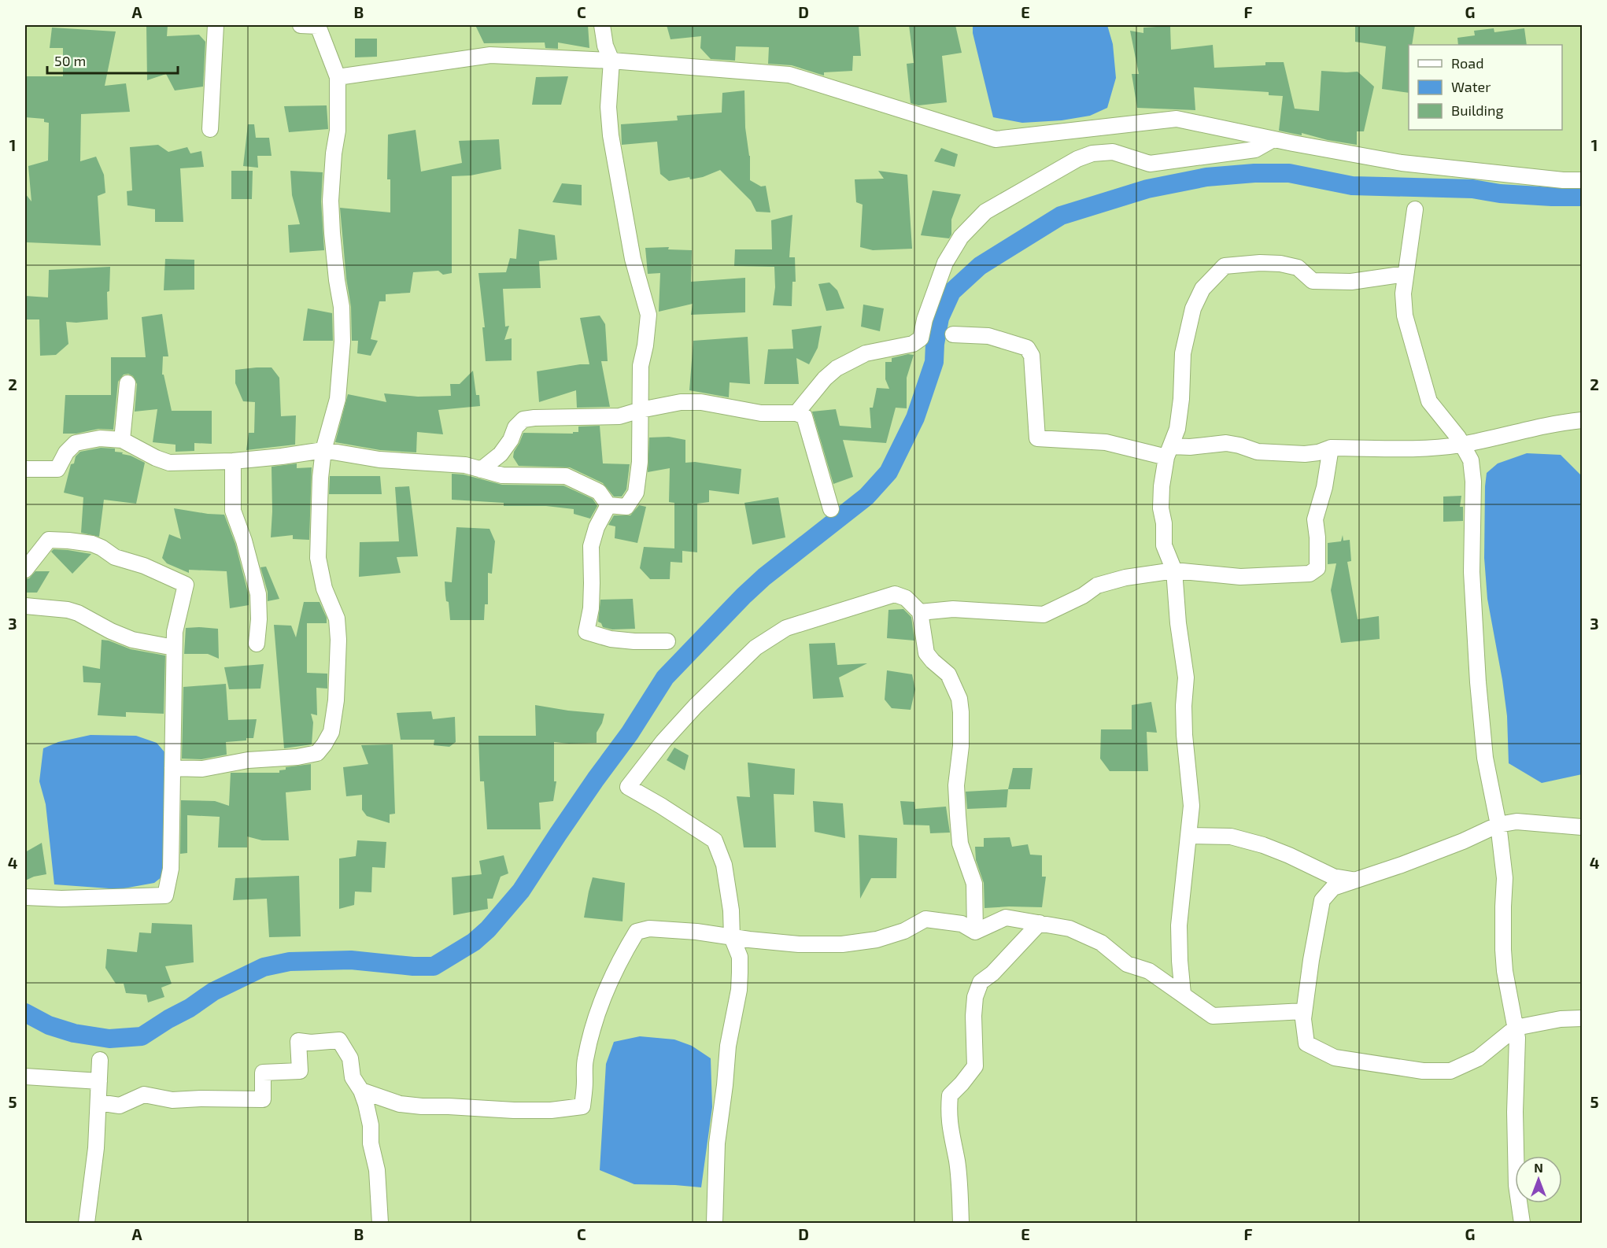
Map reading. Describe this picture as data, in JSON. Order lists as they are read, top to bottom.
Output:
{
  "legend": ["Road", "Water", "Building"],
  "scale_bar": "50 m",
  "north": "top",
  "grid": {
    "columns": [
      "A",
      "B",
      "C",
      "D",
      "E",
      "F",
      "G"
    ],
    "rows": [
      "1",
      "2",
      "3",
      "4",
      "5"
    ]
  }
}
